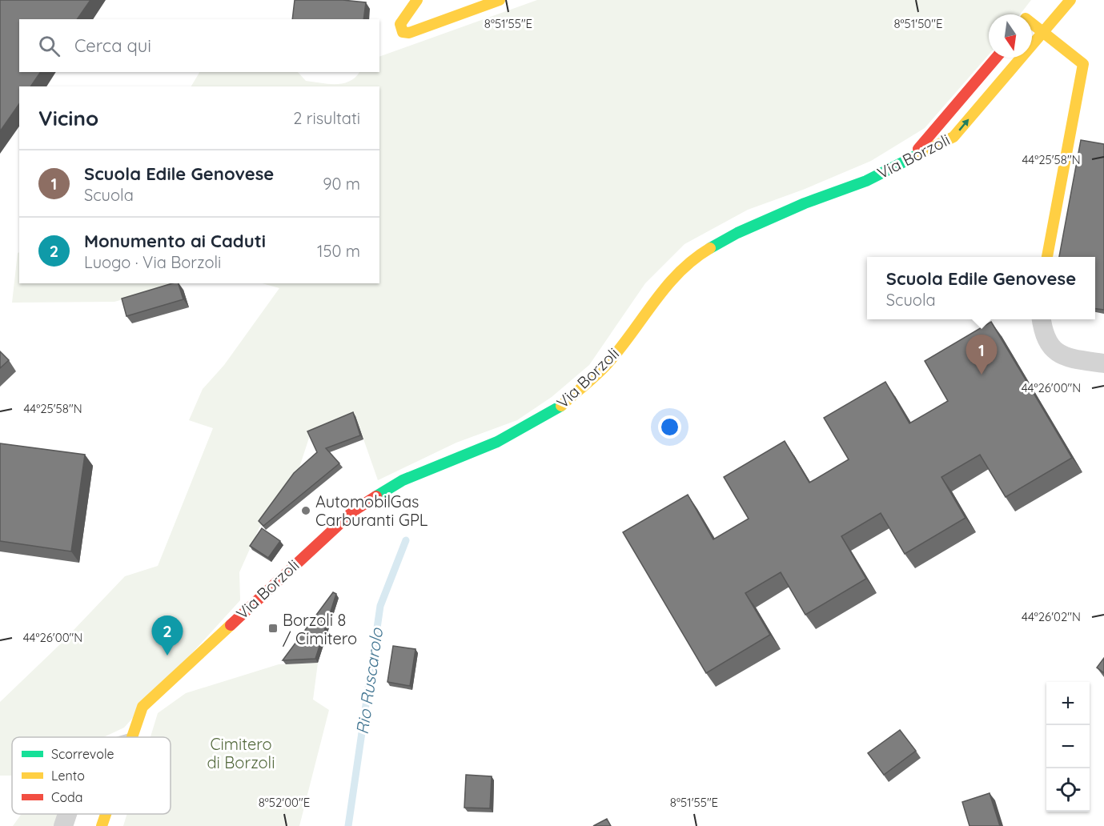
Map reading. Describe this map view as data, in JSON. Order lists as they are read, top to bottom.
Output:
{
  "streets": {
    "main road": ["Via Borzoli"]
  },
  "water": ["Rio Ruscarolo"],
  "parks": ["Cimitero di Borzoli"],
  "places": {
    "other": ["AutomobilGas Carburanti GPL"],
    "transit": ["Borzoli 8 / Cimitero"]
  },
  "legend": ["Scorrevole", "Lento", "Coda"],
  "north": "bottom",
  "page": {
    "search": "Cerca qui",
    "heading": ["Vicino", "2 risultati"],
    "list": [
      {
        "mark": "1",
        "name": "Scuola Edile Genovese",
        "note": "Scuola",
        "value": "90 m"
      },
      {
        "mark": "2",
        "name": "Monumento ai Caduti",
        "note": "Luogo · Via Borzoli",
        "value": "150 m"
      }
    ],
    "popup": ["Scuola Edile Genovese", "Scuola"],
    "pins": ["1", "2"],
    "map_buttons": ["+", "−"]
  },
  "coordinates": [
    "8°51'55\"E",
    "8°51'50\"E",
    "44°25'58\"N",
    "44°26'00\"N",
    "44°26'02\"N",
    "8°52'00\"E"
  ]
}
